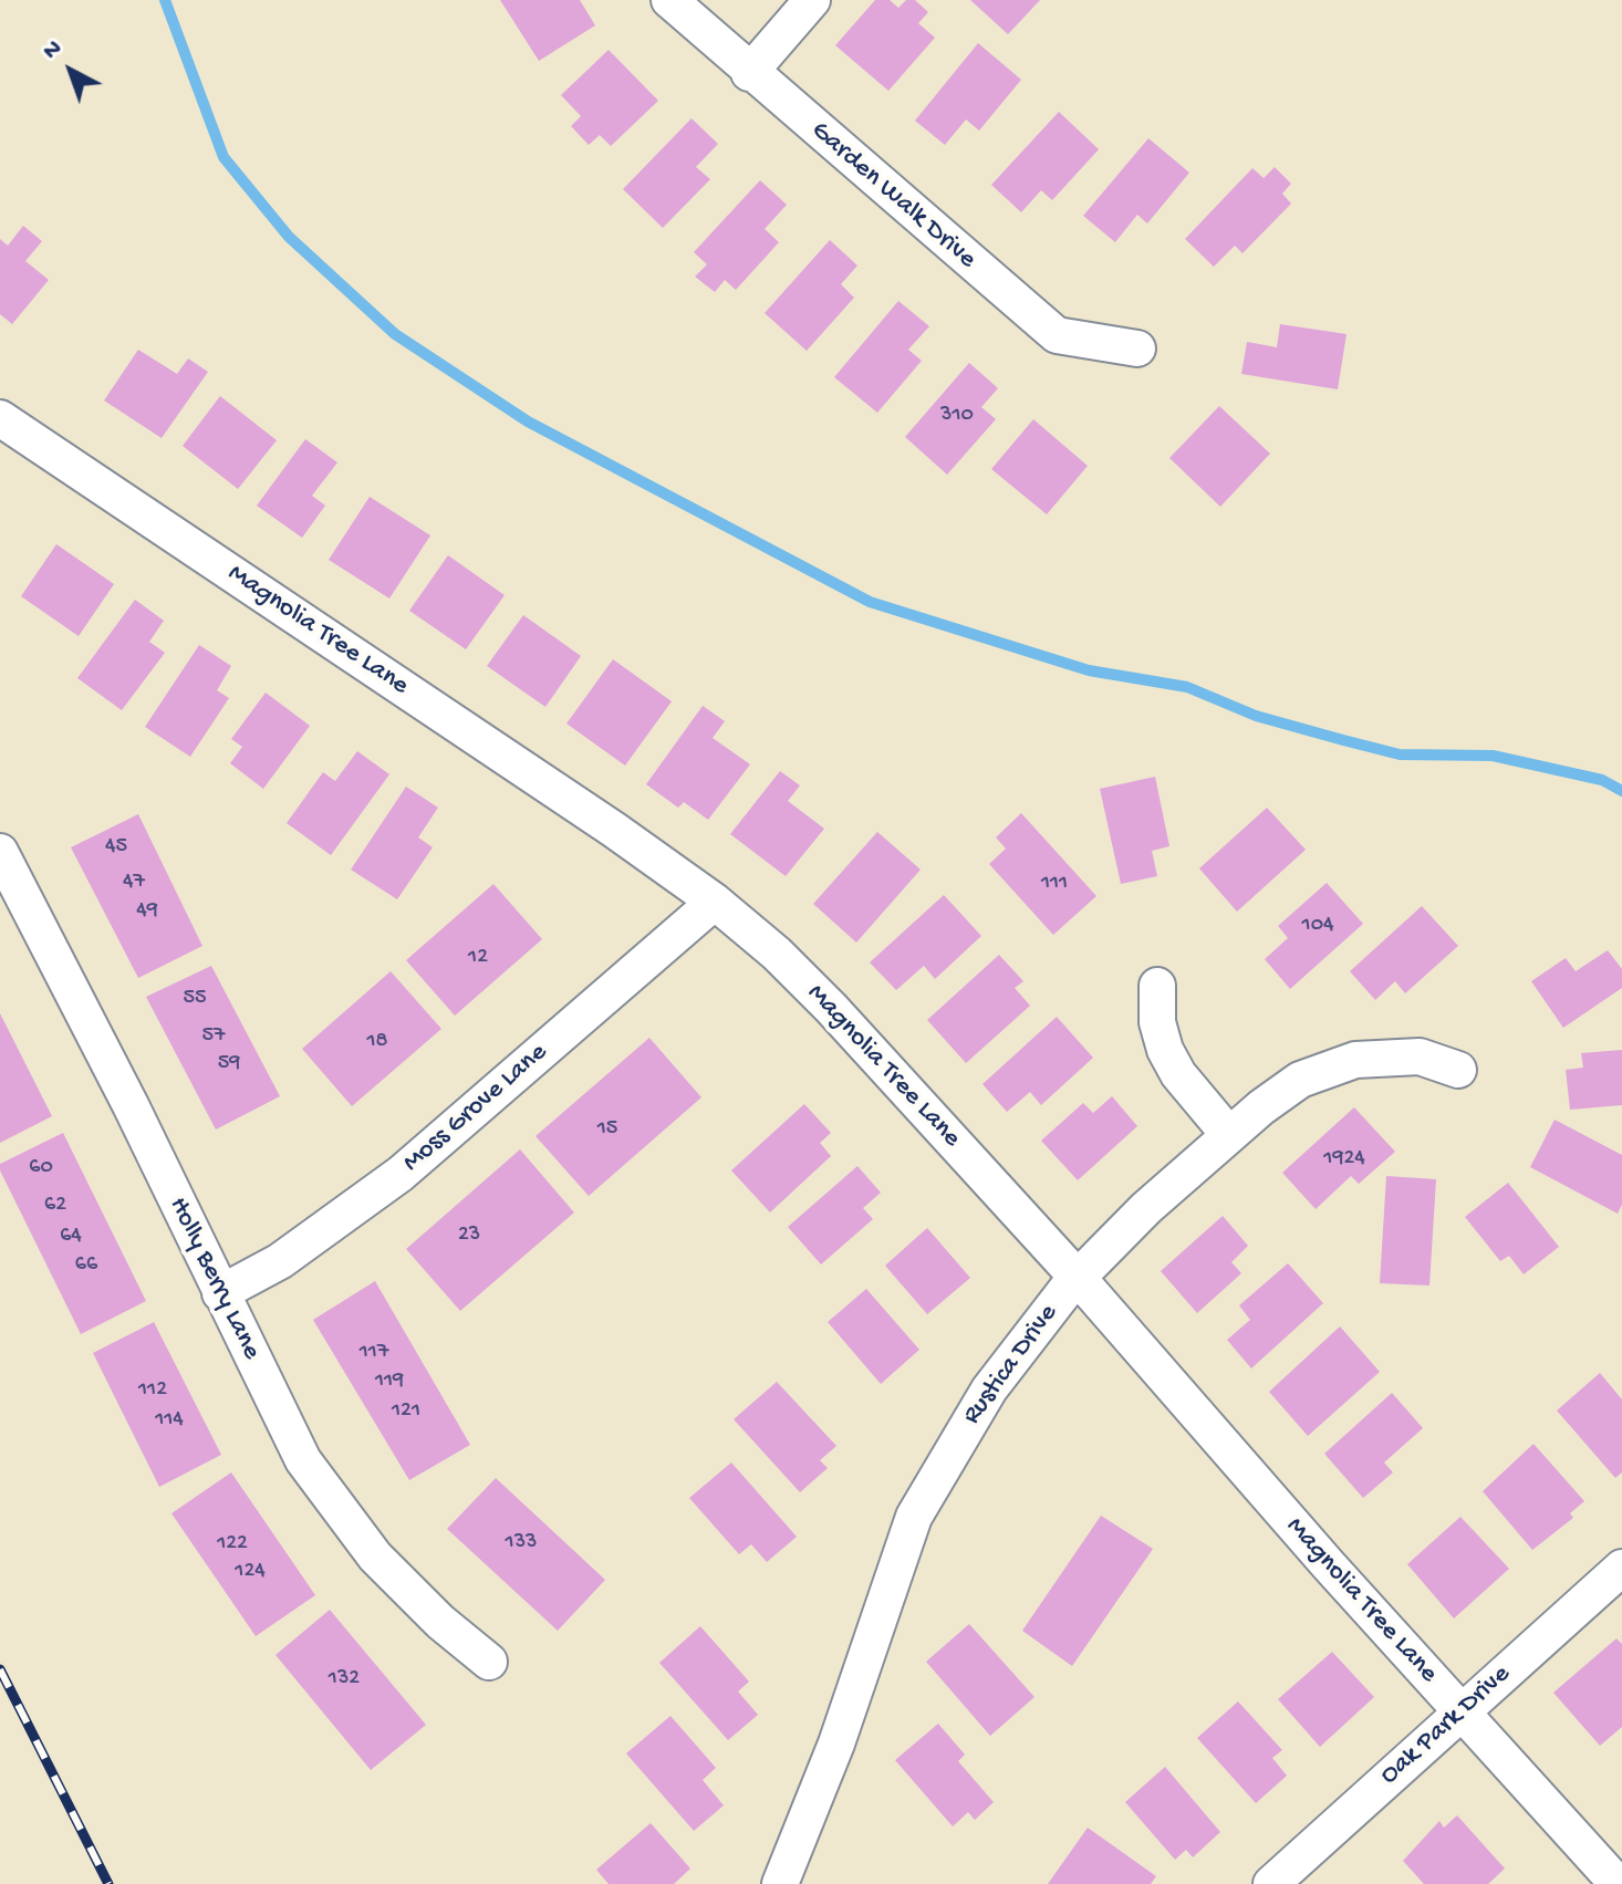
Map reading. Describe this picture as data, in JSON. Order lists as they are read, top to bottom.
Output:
{
  "streets": {
    "street": [
      "Garden Walk Drive",
      "Magnolia Tree Lane",
      "Moss Grove Lane",
      "Holly Berry Lane",
      "Rustica Drive",
      "Oak Park Drive"
    ]
  },
  "crossings": [
    ["Magnolia Tree Lane", "Moss Grove Lane"],
    ["Magnolia Tree Lane", "Rustica Drive"],
    ["Magnolia Tree Lane", "Oak Park Drive"],
    ["Moss Grove Lane", "Holly Berry Lane"]
  ],
  "house_numbers": [
    "310",
    "45",
    "47",
    "111",
    "49",
    "104",
    "12",
    "55",
    "57",
    "18",
    "59",
    "15",
    "1924",
    "60",
    "62",
    "23",
    "64",
    "66",
    "117",
    "119",
    "112",
    "121",
    "114",
    "133",
    "122",
    "124",
    "132"
  ],
  "north": "top left"
}
